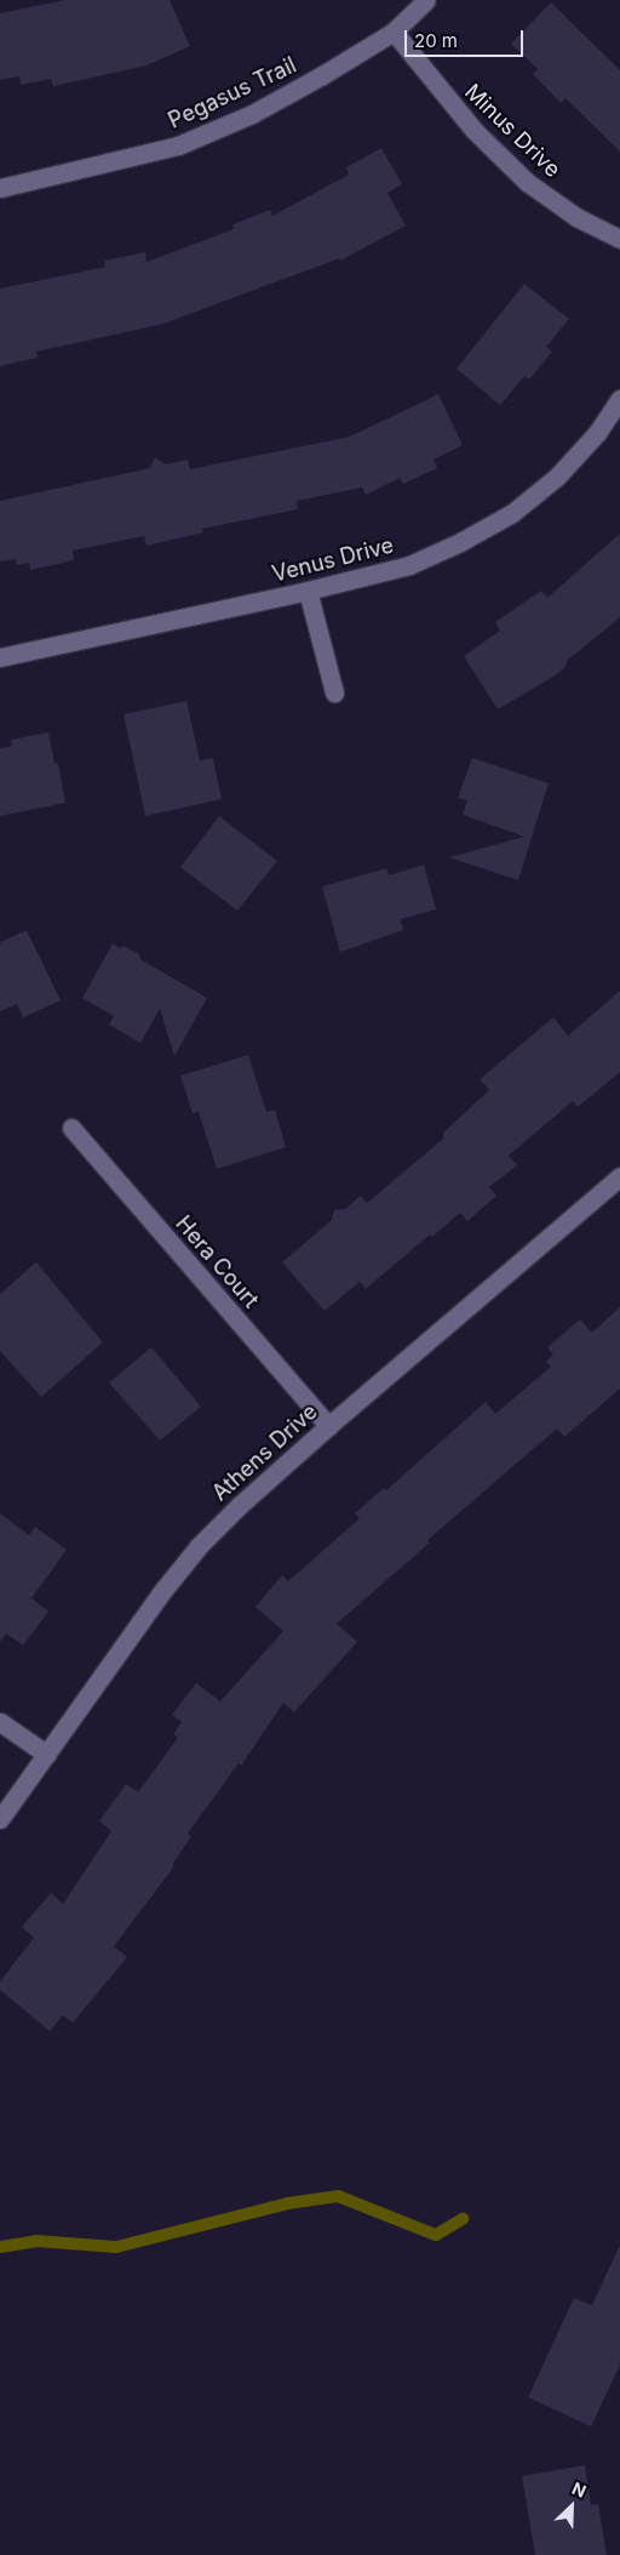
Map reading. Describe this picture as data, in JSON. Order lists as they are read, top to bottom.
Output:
{
  "streets": {
    "street": [
      "Pegasus Trail",
      "Minus Drive",
      "Venus Drive",
      "Hera Court",
      "Athens Drive"
    ]
  },
  "crossings": [
    ["Pegasus Trail", "Minus Drive"],
    ["Hera Court", "Athens Drive"]
  ],
  "scale_bar": "20 m",
  "north": "top right"
}
